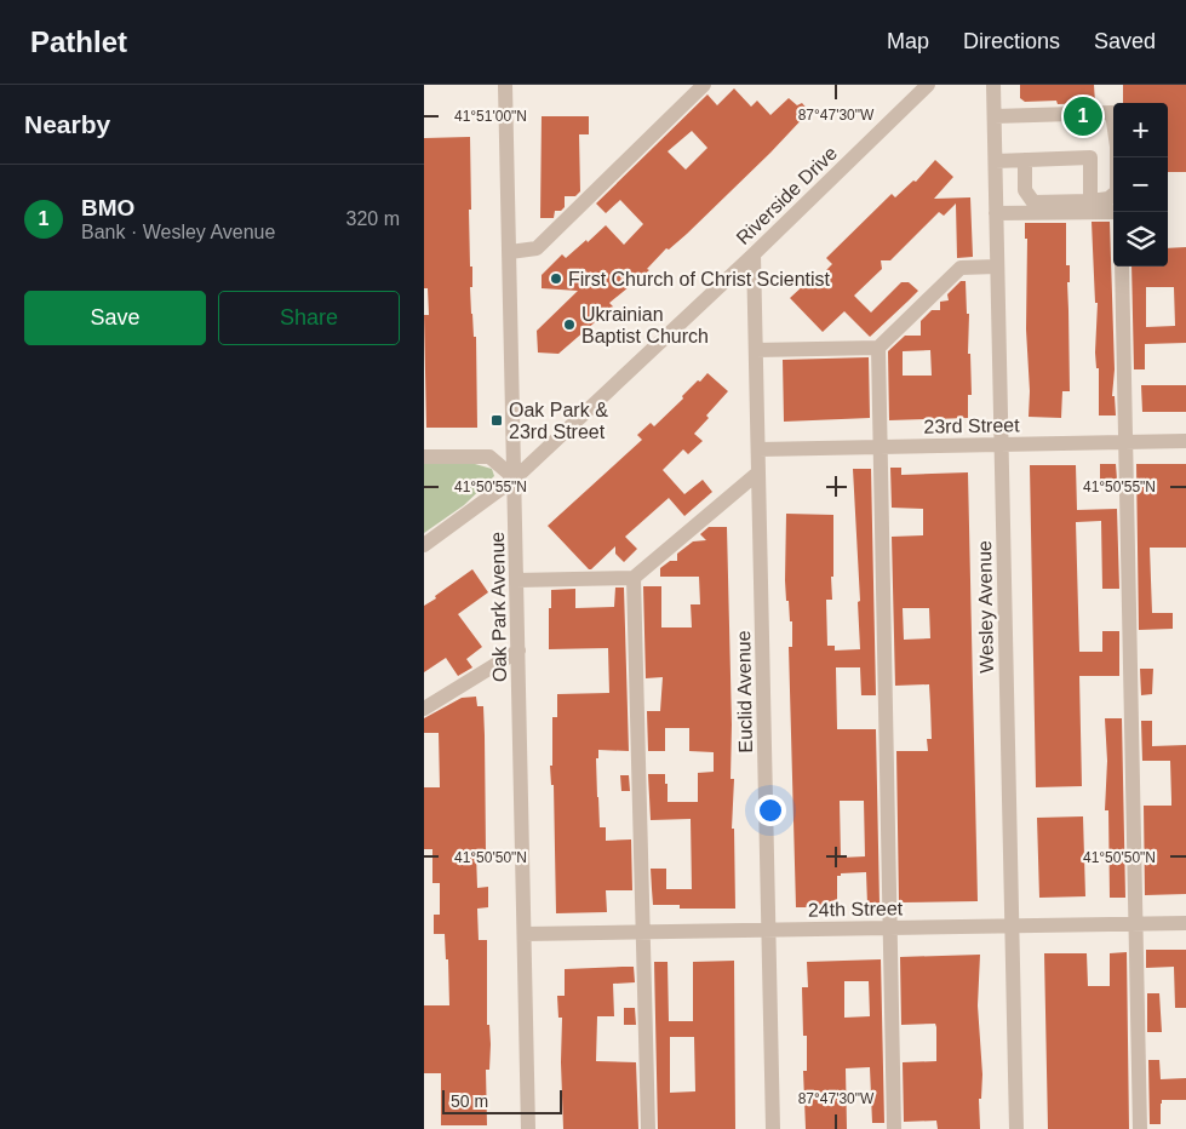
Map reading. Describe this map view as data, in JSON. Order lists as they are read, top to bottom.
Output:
{
  "streets": {
    "street": [
      "Riverside Drive",
      "23rd Street",
      "Oak Park Avenue",
      "Wesley Avenue",
      "Euclid Avenue",
      "24th Street"
    ]
  },
  "crossings": [
    ["Riverside Drive", "Oak Park Avenue"],
    ["Riverside Drive", "Euclid Avenue"],
    ["23rd Street", "Wesley Avenue"],
    ["23rd Street", "Euclid Avenue"],
    ["Oak Park Avenue", "24th Street"],
    ["Wesley Avenue", "24th Street"],
    ["Euclid Avenue", "24th Street"]
  ],
  "places": {
    "other": ["First Church of Christ Scientist", "Ukrainian Baptist Church"],
    "transit": ["Oak Park & 23rd Street"]
  },
  "scale_bar": "50 m",
  "page": {
    "header": "Pathlet",
    "nav": ["Map", "Directions", "Saved"],
    "heading": "Nearby",
    "pins": "1",
    "map_buttons": ["+", "−"],
    "list": [
      {
        "mark": "1",
        "name": "BMO",
        "note": "Bank · Wesley Avenue",
        "value": "320 m"
      }
    ],
    "buttons": ["Save", "Share"],
    "scale": "50 m"
  },
  "coordinates": [
    "87°47'30\"W",
    "41°51'00\"N",
    "41°50'55\"N",
    "41°50'50\"N"
  ]
}
